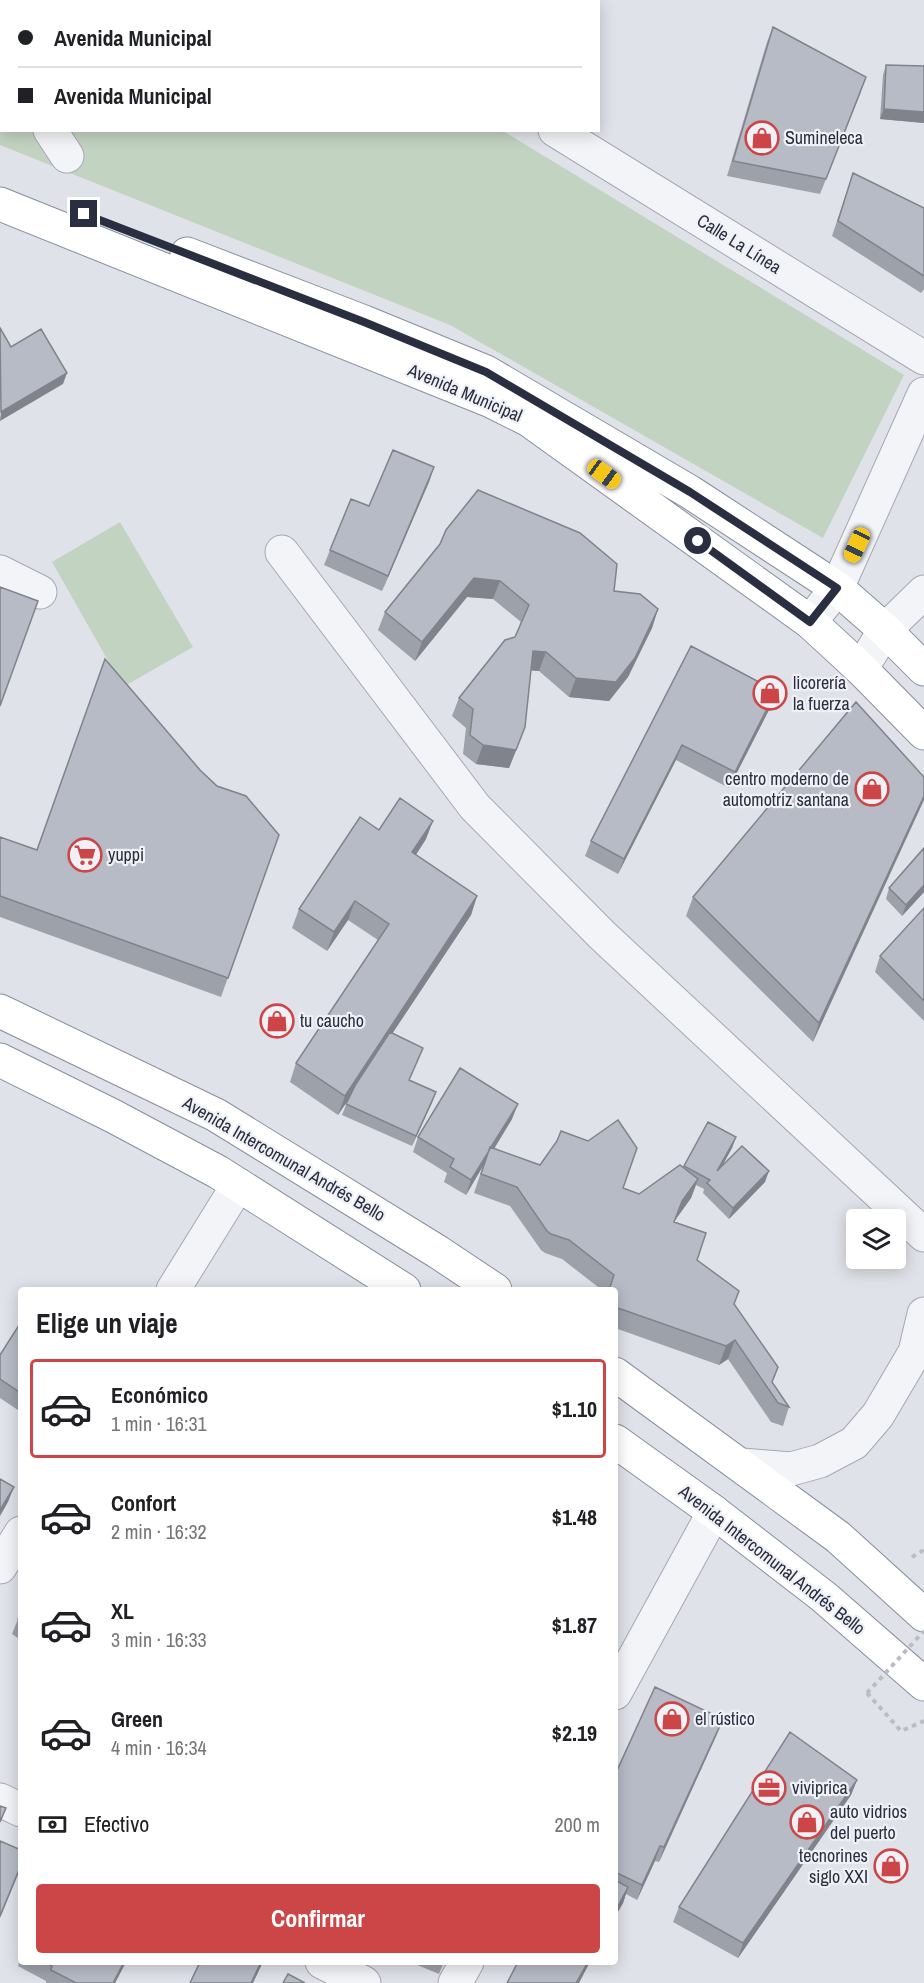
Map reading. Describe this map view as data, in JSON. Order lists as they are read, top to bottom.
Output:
{
  "streets": {
    "highway": ["Avenida Municipal", "Avenida Intercomunal Andrés Bello"],
    "street": ["Calle La Línea"]
  },
  "places": {
    "shop": [
      "Sumineleca",
      "licorería la fuerza",
      "centro moderno de automotriz santana",
      "tu caucho",
      "el rústico",
      "auto vidrios del puerto",
      "tecnorines siglo XXI"
    ],
    "supermarket": ["yuppi"],
    "office": ["viviprica"]
  },
  "page": {
    "banner": ["Avenida Municipal", "Avenida Municipal"],
    "heading": "Elige un viaje",
    "list": [
      {
        "name": "Económico",
        "note": "1 min · 16:31",
        "value": "$1.10"
      },
      {
        "name": "Confort",
        "note": "2 min · 16:32",
        "value": "$1.48"
      },
      {
        "name": "XL",
        "note": "3 min · 16:33",
        "value": "$1.87"
      },
      {
        "name": "Green",
        "note": "4 min · 16:34",
        "value": "$2.19"
      }
    ],
    "pay": ["Efectivo", "200 m"],
    "buttons": "Confirmar"
  }
}
